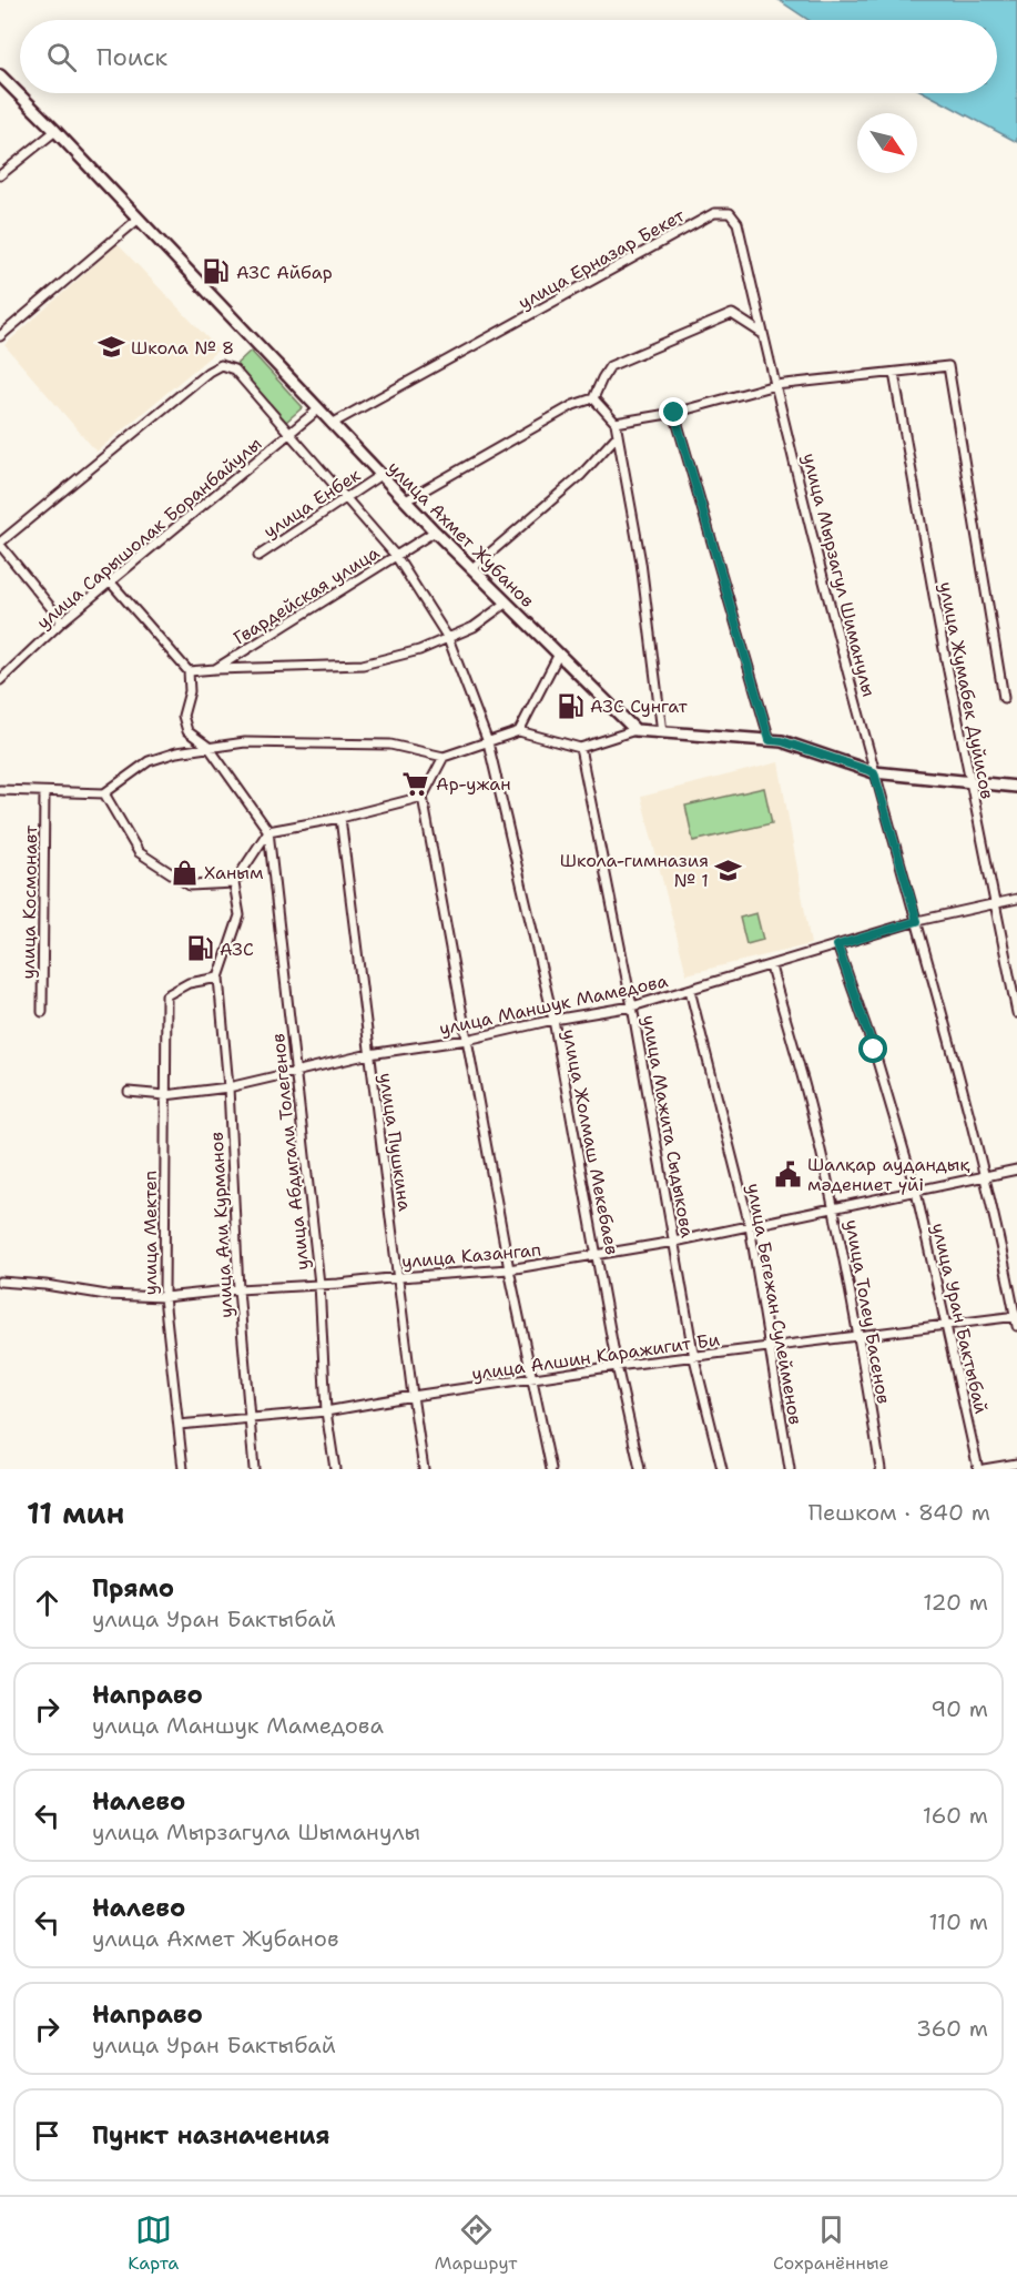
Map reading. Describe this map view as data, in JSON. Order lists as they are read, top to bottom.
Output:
{
  "streets": {
    "main road": ["улица Ахмет Жубанов"],
    "street": [
      "улица Ерназар Бекет",
      "улица Енбек",
      "улица Сарышолак Боранбайулы",
      "улица Мырзагул Шиманулы",
      "Гвардейская улица",
      "улица Жумабек Дуйисов",
      "улица Космонавт",
      "улица Маншук Мамедова",
      "улица Мажита Сыдыкова",
      "улица Пушкина",
      "улица Жолмаш Мекебаев",
      "улица Абдигали Толегенов",
      "улица Али Курманов",
      "улица Мектеп",
      "улица Казангап",
      "улица Бегежан Сулейменов",
      "улица Толеу Басенов",
      "улица Уран Бактыбай",
      "улица Алшин Каражигит Би"
    ]
  },
  "crossings": [
    ["улица Ерназар Бекет", "улица Ахмет Жубанов"],
    ["улица Ерназар Бекет", "улица Мырзагул Шиманулы"],
    ["улица Енбек", "улица Ахмет Жубанов"],
    ["улица Енбек", "улица Жолмаш Мекебаев"],
    ["улица Сарышолак Боранбайулы", "улица Ахмет Жубанов"],
    ["улица Сарышолак Боранбайулы", "улица Жолмаш Мекебаев"],
    ["улица Ахмет Жубанов", "Гвардейская улица"],
    ["улица Мырзагул Шиманулы", "улица Маншук Мамедова"],
    ["улица Мырзагул Шиманулы", "улица Казангап"],
    ["улица Мырзагул Шиманулы", "улица Алшин Каражигит Би"],
    ["Гвардейская улица", "улица Жолмаш Мекебаев"],
    ["улица Жумабек Дуйисов", "улица Маншук Мамедова"],
    ["улица Маншук Мамедова", "улица Мажита Сыдыкова"],
    ["улица Маншук Мамедова", "улица Пушкина"],
    ["улица Маншук Мамедова", "улица Жолмаш Мекебаев"],
    ["улица Маншук Мамедова", "улица Абдигали Толегенов"],
    ["улица Маншук Мамедова", "улица Али Курманов"],
    ["улица Маншук Мамедова", "улица Мектеп"],
    ["улица Маншук Мамедова", "улица Бегежан Сулейменов"],
    ["улица Маншук Мамедова", "улица Толеу Басенов"],
    ["улица Маншук Мамедова", "улица Уран Бактыбай"],
    ["улица Мажита Сыдыкова", "улица Казангап"],
    ["улица Мажита Сыдыкова", "улица Алшин Каражигит Би"],
    ["улица Пушкина", "улица Казангап"],
    ["улица Пушкина", "улица Алшин Каражигит Би"],
    ["улица Жолмаш Мекебаев", "улица Казангап"],
    ["улица Жолмаш Мекебаев", "улица Алшин Каражигит Би"],
    ["улица Абдигали Толегенов", "улица Казангап"],
    ["улица Абдигали Толегенов", "улица Алшин Каражигит Би"],
    ["улица Али Курманов", "улица Мектеп"],
    ["улица Али Курманов", "улица Казангап"],
    ["улица Али Курманов", "улица Алшин Каражигит Би"],
    ["улица Мектеп", "улица Казангап"],
    ["улица Мектеп", "улица Алшин Каражигит Би"],
    ["улица Казангап", "улица Бегежан Сулейменов"],
    ["улица Казангап", "улица Толеу Басенов"],
    ["улица Казангап", "улица Уран Бактыбай"],
    ["улица Бегежан Сулейменов", "улица Алшин Каражигит Би"],
    ["улица Толеу Басенов", "улица Алшин Каражигит Би"],
    ["улица Уран Бактыбай", "улица Алшин Каражигит Би"]
  ],
  "places": {
    "fuel station": ["АЗС Айбар", "АЗС Сунгат", "АЗС"],
    "school or university": ["Школа № 8", "Школа-гимназия № 1"],
    "supermarket": ["Ар-ужан"],
    "shop": ["Ханым"],
    "public building": ["Шалқар аудандық мәдениет үйі"]
  },
  "north": "bottom right",
  "page": {
    "search": "Поиск",
    "heading": ["11 мин", "Пешком · 840 m"],
    "list": [
      ["Прямо", "улица Уран Бактыбай", "120 m"],
      ["Направо", "улица Маншук Мамедова", "90 m"],
      ["Налево", "улица Мырзагула Шыманулы", "160 m"],
      ["Налево", "улица Ахмет Жубанов", "110 m"],
      ["Направо", "улица Уран Бактыбай", "360 m"],
      "Пункт назначения"
    ],
    "nav": ["Карта", "Маршрут", "Сохранённые"]
  }
}
